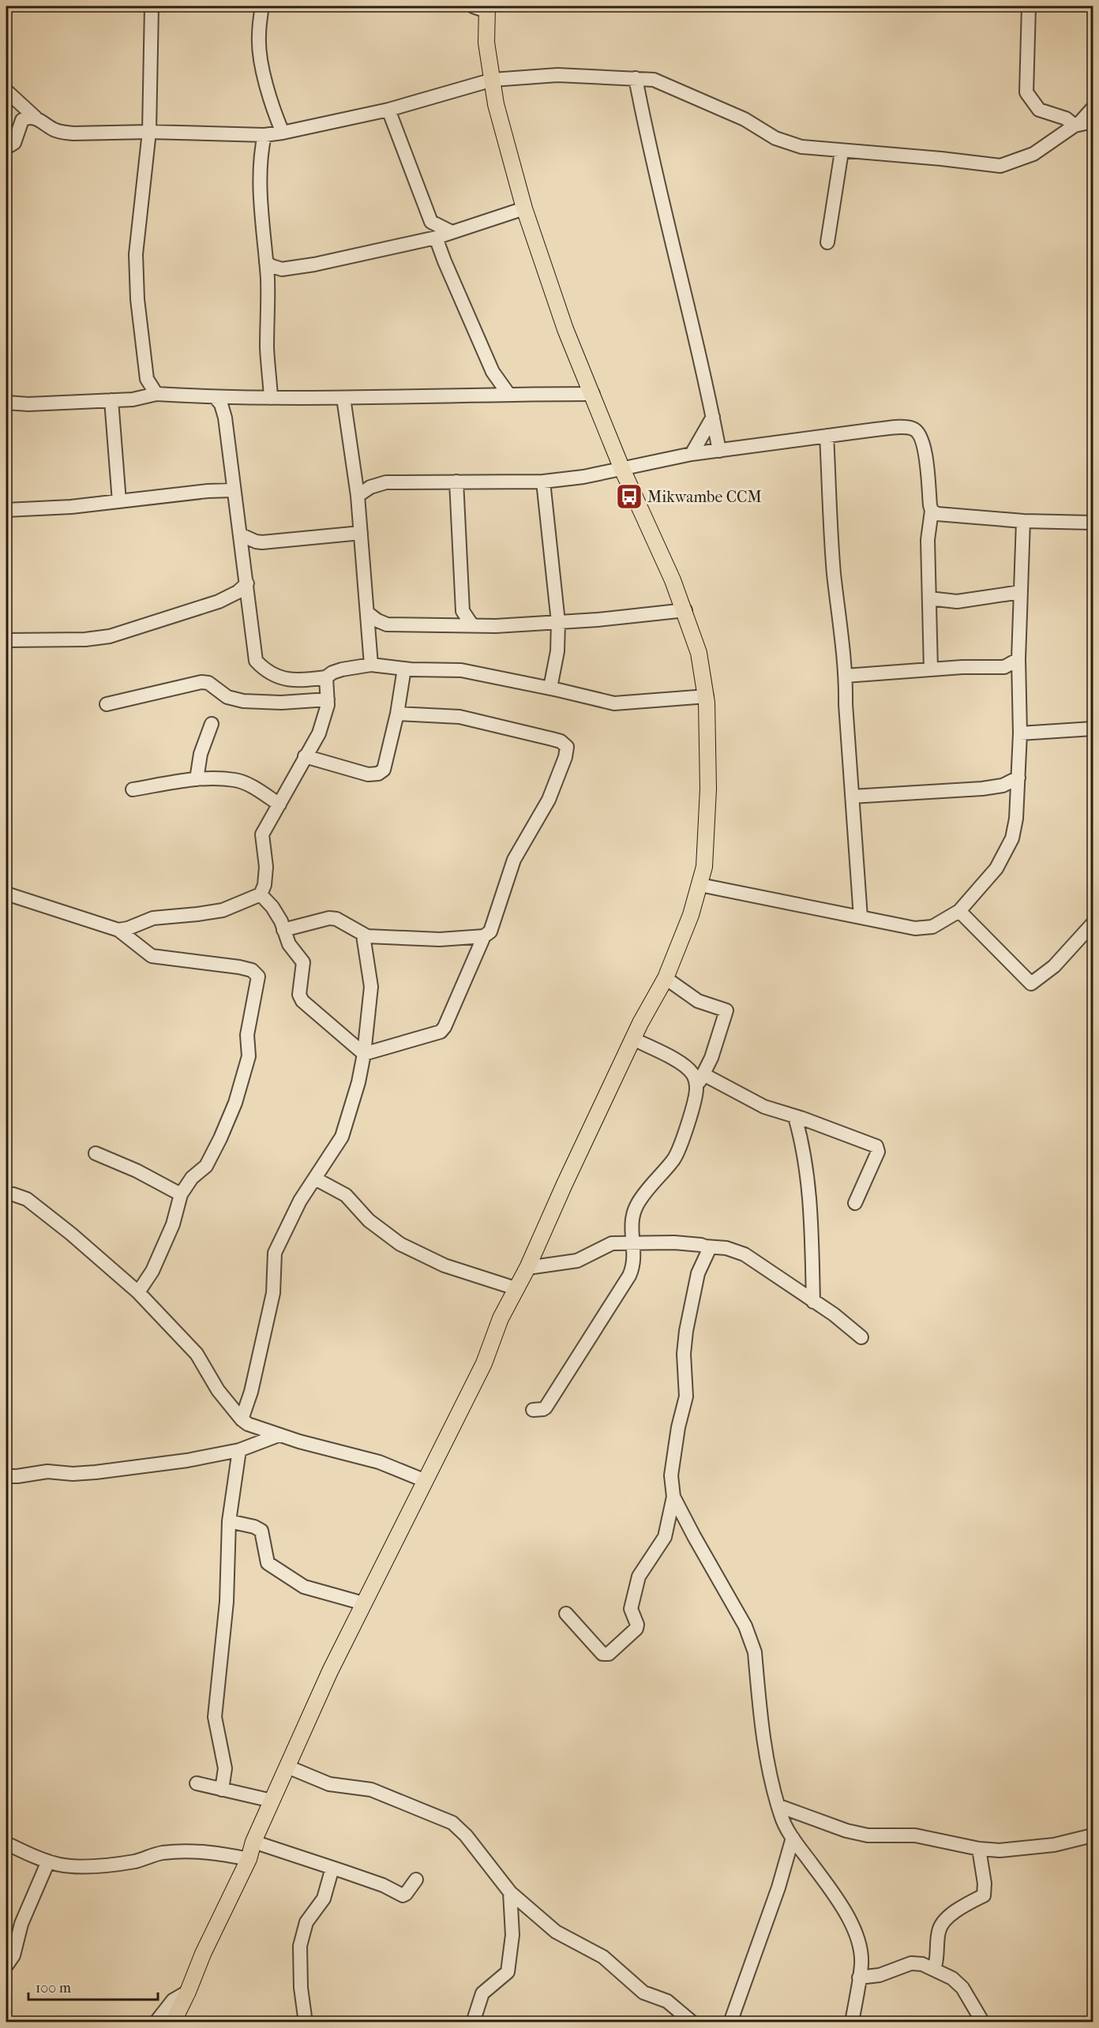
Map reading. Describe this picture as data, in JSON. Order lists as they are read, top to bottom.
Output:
{
  "places": {
    "bus stop": ["Mikwambe CCM"]
  },
  "scale_bar": "100 m"
}
